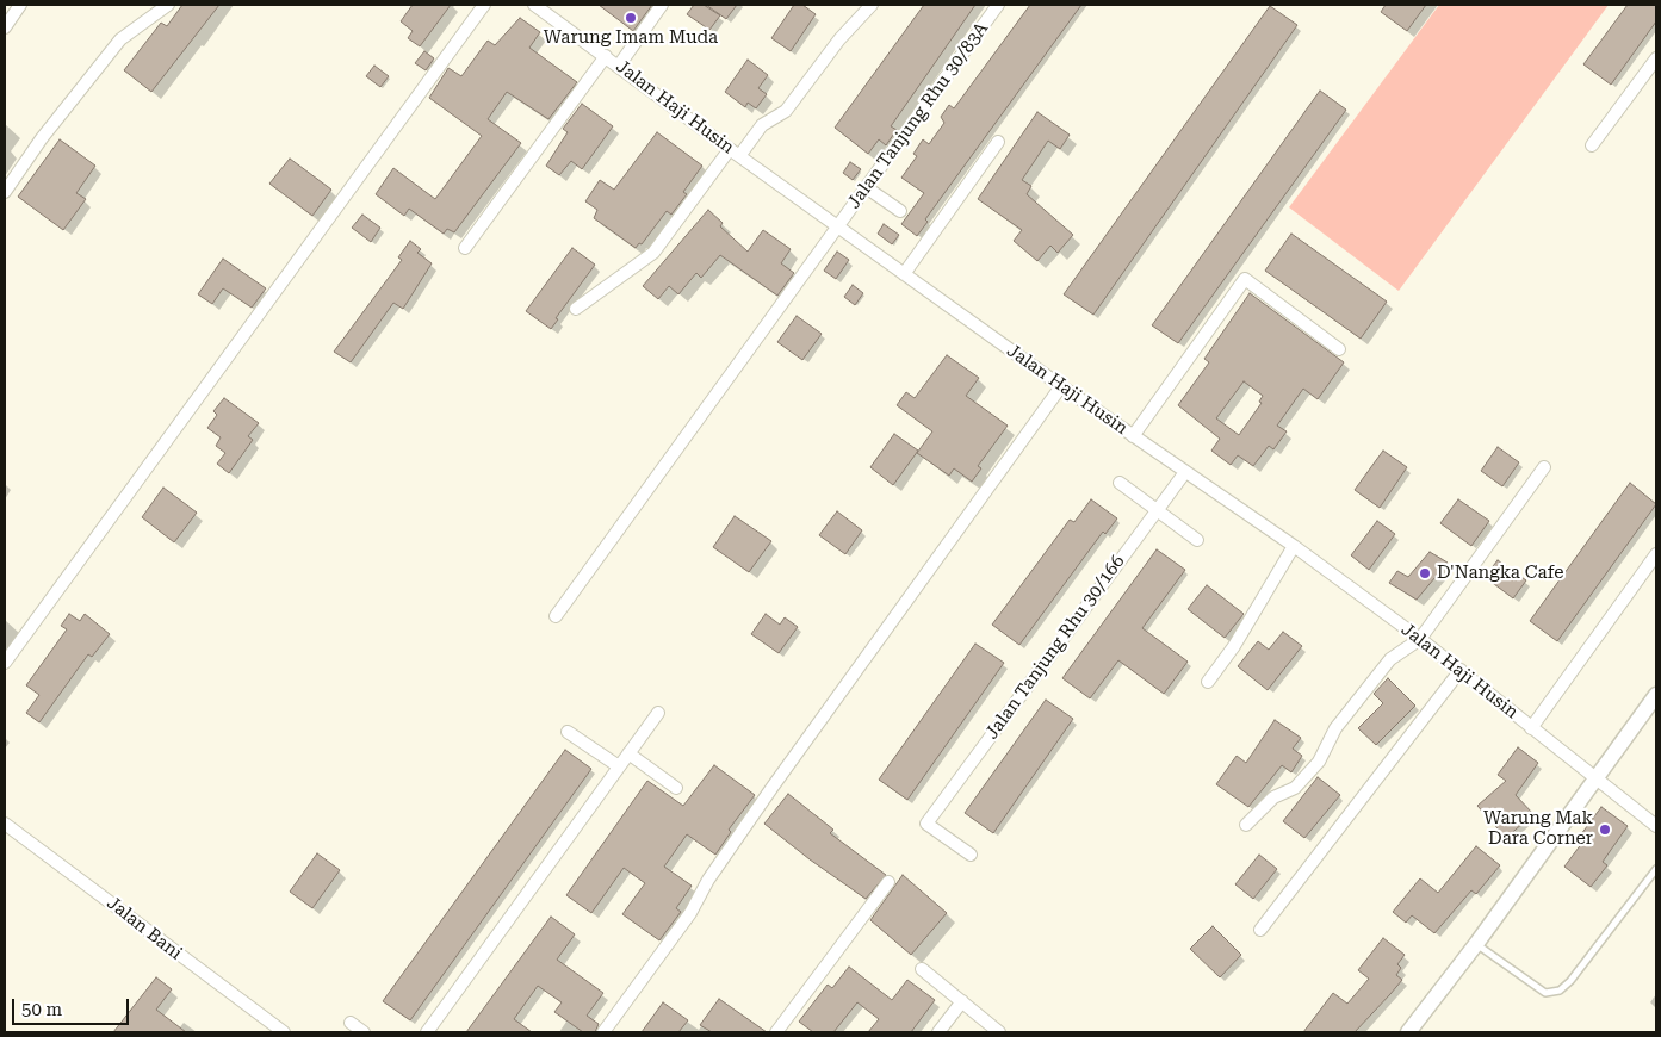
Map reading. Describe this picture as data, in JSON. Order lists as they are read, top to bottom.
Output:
{
  "streets": {
    "street": [
      "Jalan Haji Husin",
      "Jalan Tanjung Rhu 30/83A",
      "Jalan Tanjung Rhu 30/166",
      "Jalan Bani"
    ]
  },
  "crossings": [
    ["Jalan Haji Husin", "Jalan Tanjung Rhu 30/83A"],
    ["Jalan Haji Husin", "Jalan Tanjung Rhu 30/166"]
  ],
  "places": ["Warung Imam Muda", "D'Nangka Cafe", "Warung Mak Dara Corner"],
  "scale_bar": "50 m"
}
